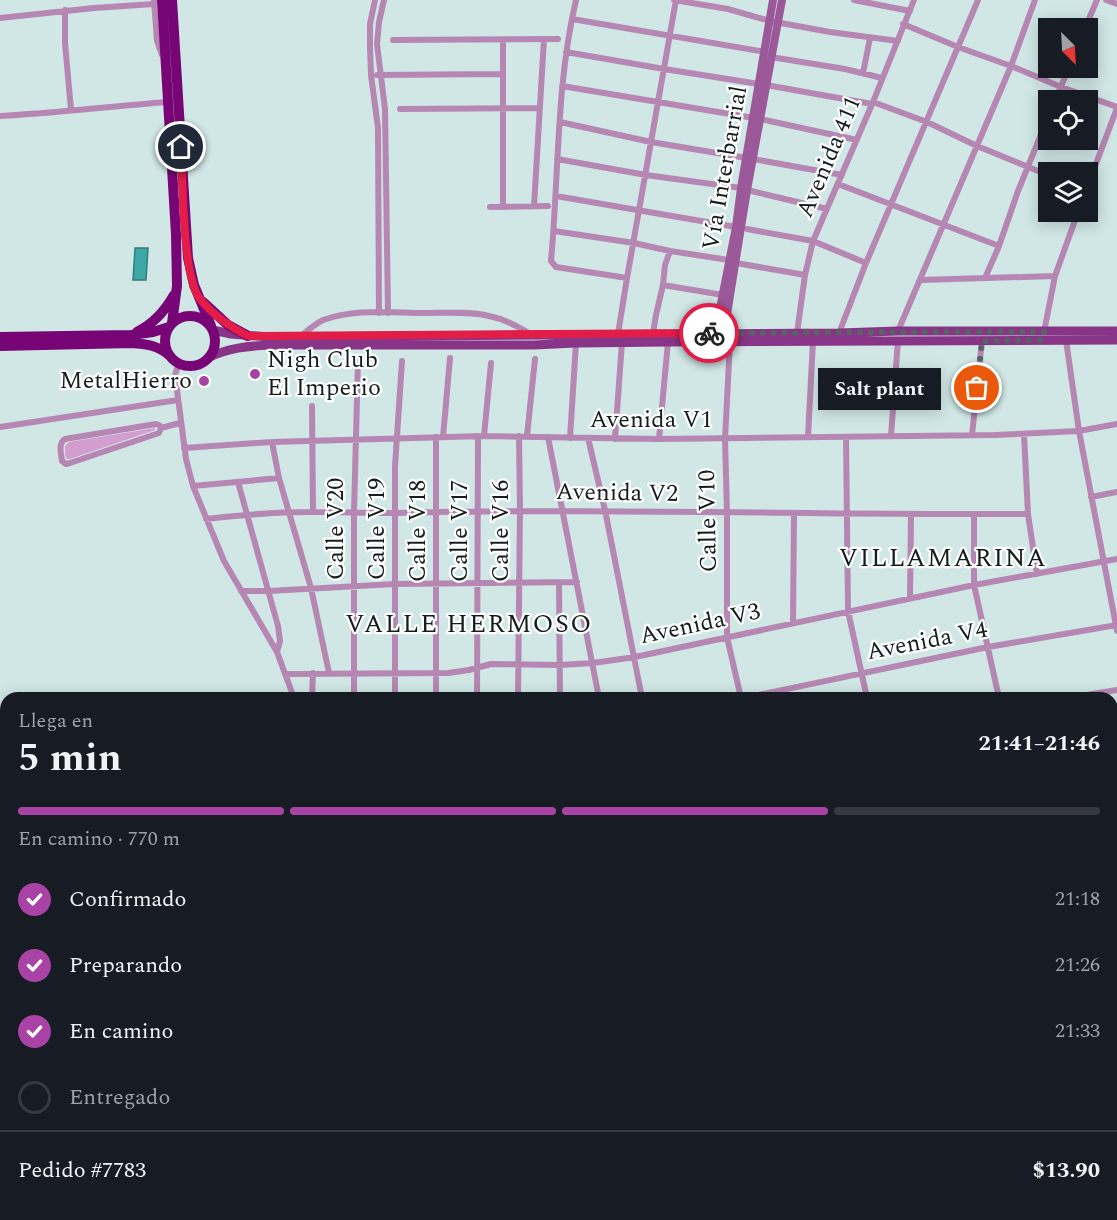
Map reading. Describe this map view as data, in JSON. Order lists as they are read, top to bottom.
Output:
{
  "streets": {
    "main road": ["Vía Interbarrial"],
    "street": [
      "Avenida 411",
      "Avenida V1",
      "Avenida V2",
      "Calle V10",
      "Calle V20",
      "Calle V19",
      "Calle V18",
      "Calle V17",
      "Calle V16",
      "Avenida V3",
      "Avenida V4"
    ]
  },
  "crossings": [
    ["Vía Interbarrial", "Calle V10"],
    ["Avenida V1", "Calle V10"],
    ["Avenida V1", "Calle V20"],
    ["Avenida V1", "Calle V19"],
    ["Avenida V1", "Calle V18"],
    ["Avenida V1", "Calle V17"],
    ["Avenida V1", "Calle V16"],
    ["Avenida V2", "Calle V10"],
    ["Avenida V2", "Calle V20"],
    ["Avenida V2", "Calle V19"],
    ["Avenida V2", "Calle V18"],
    ["Avenida V2", "Calle V17"],
    ["Avenida V2", "Calle V16"],
    ["Calle V10", "Avenida V3"],
    ["Calle V20", "Avenida V3"],
    ["Calle V19", "Avenida V3"],
    ["Calle V18", "Avenida V3"],
    ["Calle V17", "Avenida V3"],
    ["Calle V16", "Avenida V3"]
  ],
  "districts": ["VILLAMARINA", "VALLE HERMOSO"],
  "places": ["Nigh Club El Imperio", "MetalHierro", "Salt plant"],
  "north": "bottom right",
  "page": {
    "bubble": "Salt plant",
    "heading": ["5 min", "Llega en", "21:41–21:46"],
    "panel": ["Pedido #7783", "$13.90"],
    "bar": "En camino · 770 m",
    "list": [
      ["Confirmado", "21:18"],
      ["Preparando", "21:26"],
      ["En camino", "21:33"],
      "Entregado"
    ]
  }
}
